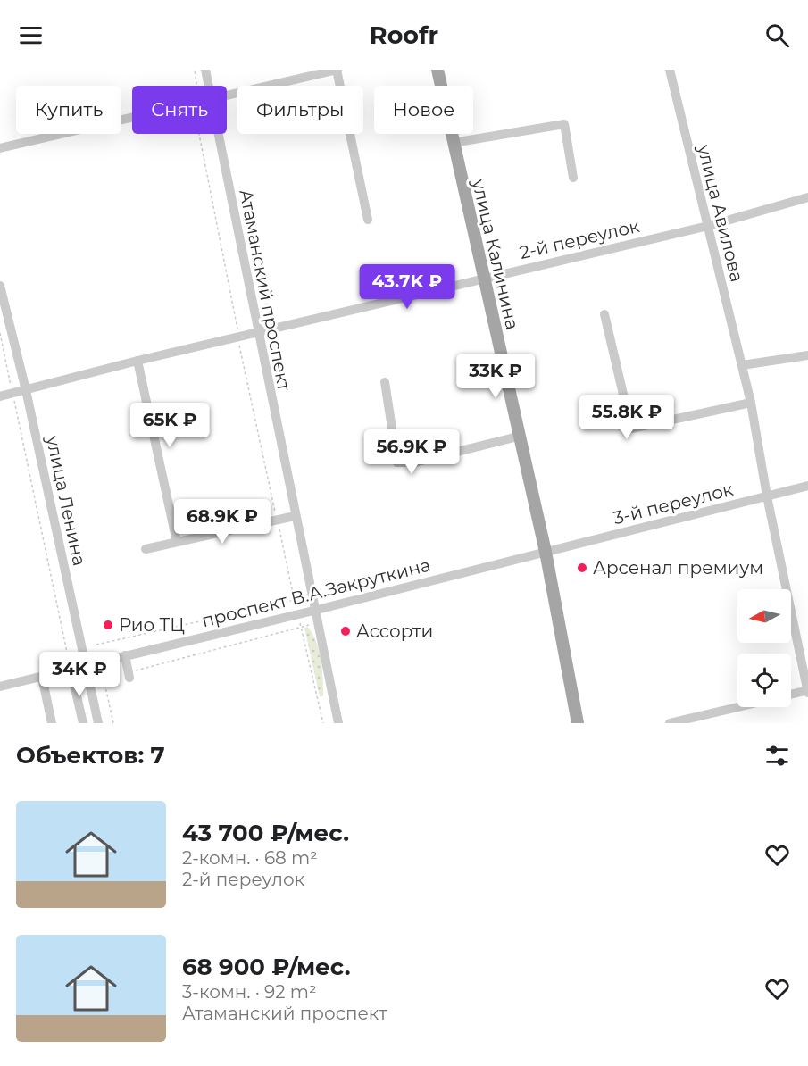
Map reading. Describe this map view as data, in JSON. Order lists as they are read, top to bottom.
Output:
{
  "streets": {
    "main road": ["улица Калинина"],
    "street": [
      "улица Авилова",
      "2-й переулок",
      "Атаманский проспект",
      "улица Ленина",
      "3-й переулок",
      "проспект В.А.Закруткина"
    ]
  },
  "crossings": [
    ["улица Авилова", "2-й переулок"],
    ["улица Авилова", "3-й переулок"],
    ["2-й переулок", "улица Калинина"],
    ["2-й переулок", "Атаманский проспект"],
    ["2-й переулок", "улица Ленина"],
    ["улица Калинина", "3-й переулок"],
    ["улица Калинина", "проспект В.А.Закруткина"],
    ["Атаманский проспект", "проспект В.А.Закруткина"],
    ["улица Ленина", "проспект В.А.Закруткина"],
    ["3-й переулок", "проспект В.А.Закруткина"]
  ],
  "places": ["Арсенал премиум", "Рио ТЦ", "Ассорти"],
  "north": "left",
  "page": {
    "header": "Roofr",
    "chip": [
      "Купить",
      "Снять",
      "Фильтры",
      "Новое"
    ],
    "price": [
      "43.7K ₽",
      "33K ₽",
      "55.8K ₽",
      "65K ₽",
      "56.9K ₽",
      "68.9K ₽",
      "34K ₽"
    ],
    "heading": "Объектов: 7",
    "list": [
      {
        "name": "43 700 ₽/мес.",
        "note": "2-комн. · 68 m² · 2-й переулок"
      },
      {
        "name": "68 900 ₽/мес.",
        "note": "3-комн. · 92 m² · Атаманский проспект"
      }
    ]
  }
}
